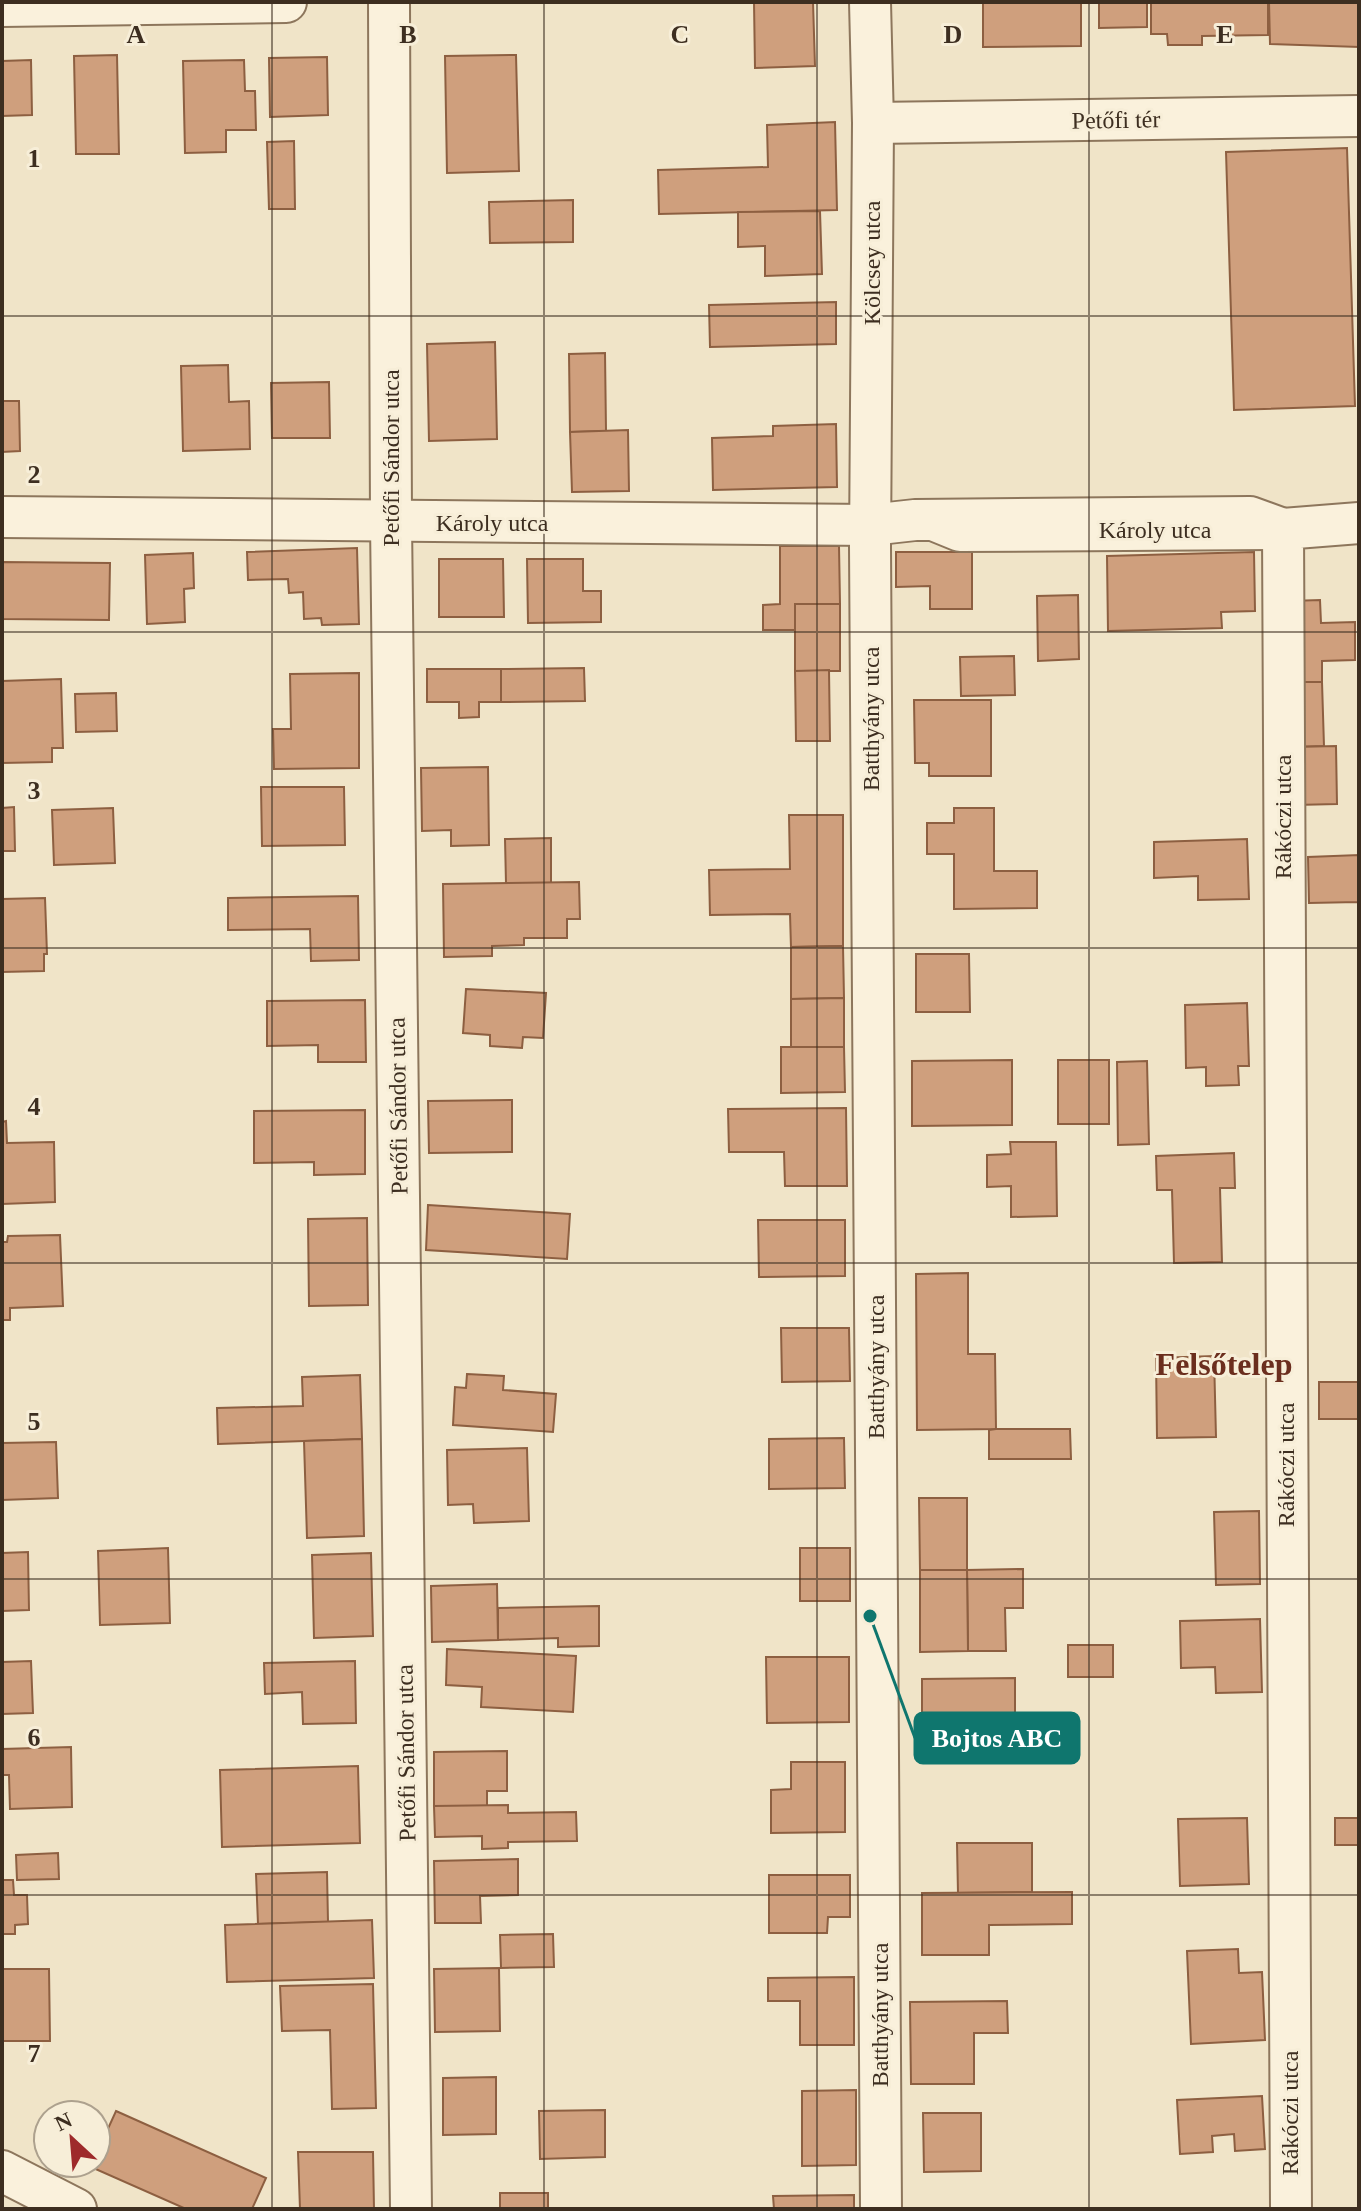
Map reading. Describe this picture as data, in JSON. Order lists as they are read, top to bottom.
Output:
{
  "streets": {
    "street": [
      "Petőfi tér",
      "Kölcsey utca",
      "Petőfi Sándor utca",
      "Károly utca",
      "Batthyány utca",
      "Rákóczi utca"
    ]
  },
  "crossings": [
    ["Petőfi tér", "Kölcsey utca"],
    ["Kölcsey utca", "Károly utca"],
    ["Kölcsey utca", "Batthyány utca"],
    ["Petőfi Sándor utca", "Károly utca"],
    ["Károly utca", "Batthyány utca"],
    ["Károly utca", "Rákóczi utca"]
  ],
  "districts": ["Felsőtelep"],
  "places": ["Bojtos ABC"],
  "north": "top left",
  "grid": {
    "columns": [
      "A",
      "B",
      "C",
      "D",
      "E"
    ],
    "rows": [
      "1",
      "2",
      "3",
      "4",
      "5",
      "6",
      "7"
    ]
  }
}
